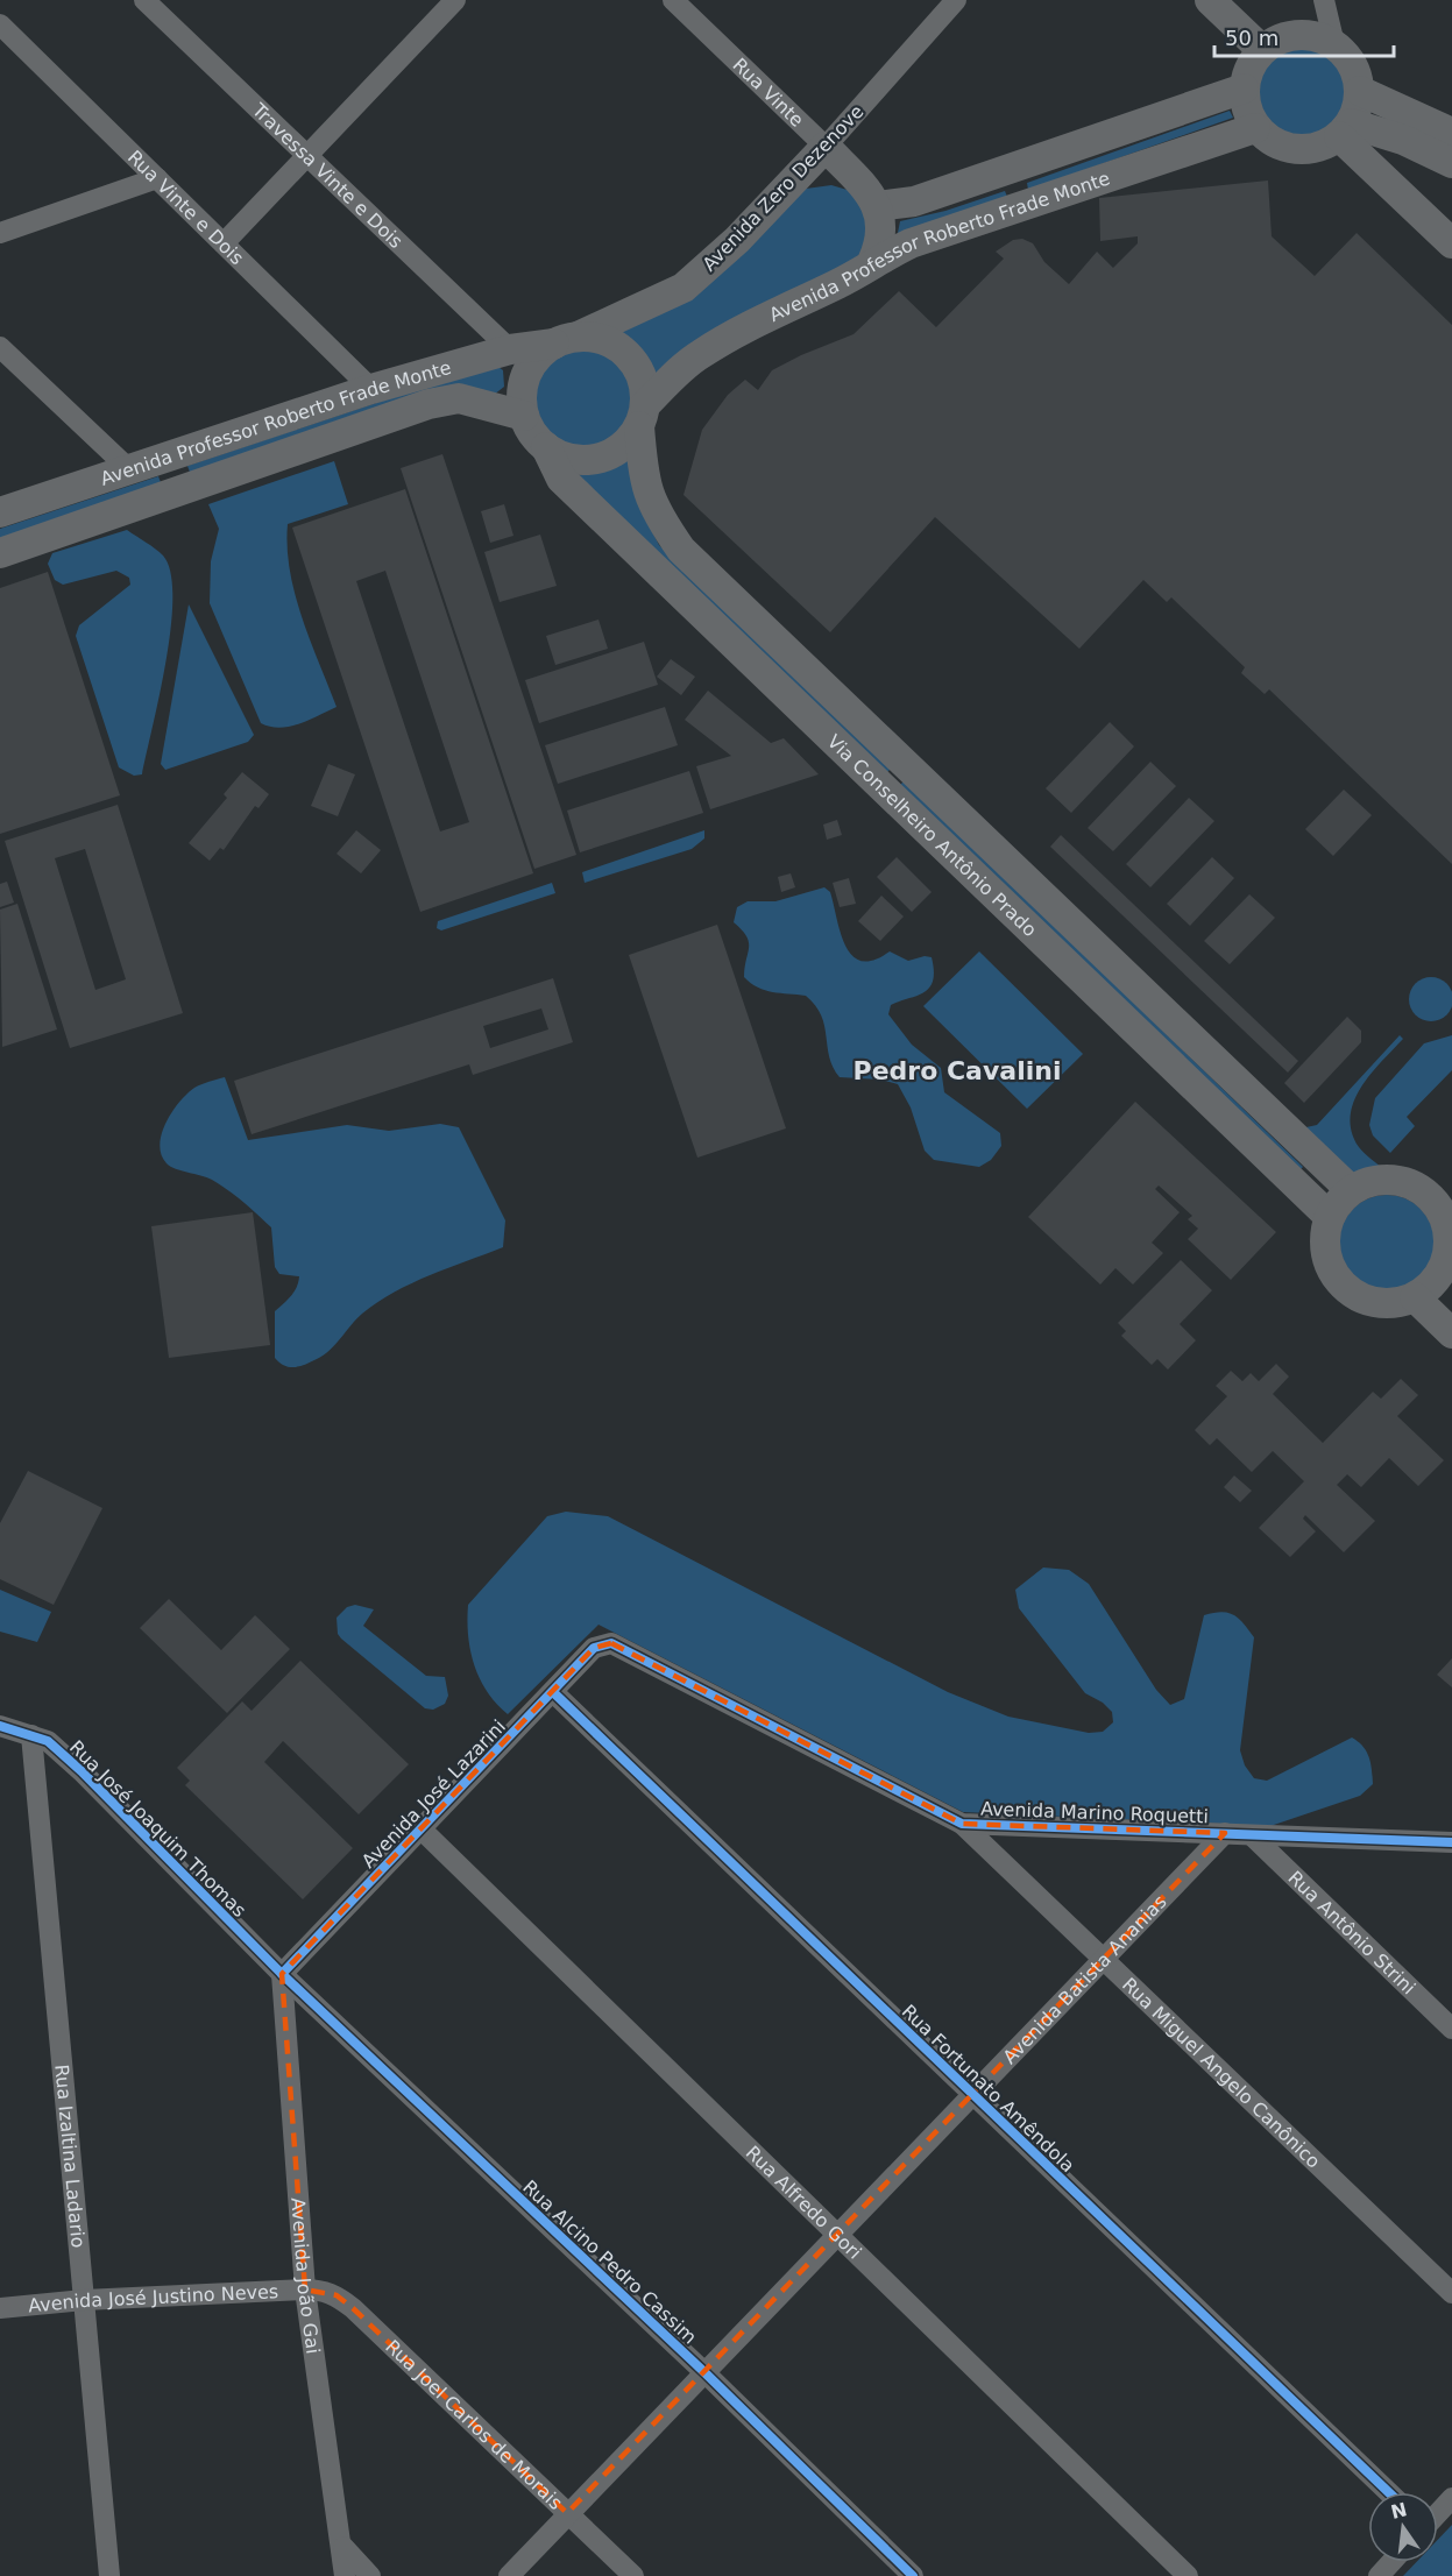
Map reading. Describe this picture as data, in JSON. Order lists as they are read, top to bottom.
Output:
{
  "streets": {
    "main road": [
      "Rua Vinte",
      "Avenida Zero Dezenove",
      "Avenida Professor Roberto Frade Monte",
      "Via Conselheiro Antônio Prado"
    ],
    "street": [
      "Travessa Vinte e Dois",
      "Rua Vinte e Dois",
      "Avenida José Lazarini",
      "Avenida Marino Roquetti",
      "Rua José Joaquim Thomas",
      "Rua Antônio Strini",
      "Avenida Batista Ananias",
      "Rua Miguel Angelo Canônico",
      "Rua Fortunato Amêndola",
      "Rua Izaltina Ladario",
      "Rua Alfredo Gori",
      "Rua Alcino Pedro Cassim",
      "Avenida João Gai",
      "Avenida José Justino Neves",
      "Rua Joel Carlos de Morais"
    ]
  },
  "crossings": [
    ["Rua Vinte", "Avenida Zero Dezenove"],
    ["Rua Vinte", "Avenida Professor Roberto Frade Monte"],
    ["Travessa Vinte e Dois", "Avenida Professor Roberto Frade Monte"],
    ["Avenida Zero Dezenove", "Avenida Professor Roberto Frade Monte"],
    ["Avenida Zero Dezenove", "Via Conselheiro Antônio Prado"],
    ["Rua Vinte e Dois", "Avenida Professor Roberto Frade Monte"],
    ["Avenida Professor Roberto Frade Monte", "Via Conselheiro Antônio Prado"],
    ["Avenida José Lazarini", "Avenida Marino Roquetti"],
    ["Avenida José Lazarini", "Rua José Joaquim Thomas"],
    ["Avenida José Lazarini", "Rua Fortunato Amêndola"],
    ["Avenida José Lazarini", "Rua Alfredo Gori"],
    ["Avenida José Lazarini", "Rua Alcino Pedro Cassim"],
    ["Avenida José Lazarini", "Avenida João Gai"],
    ["Avenida Marino Roquetti", "Rua Antônio Strini"],
    ["Avenida Marino Roquetti", "Avenida Batista Ananias"],
    ["Avenida Marino Roquetti", "Rua Miguel Angelo Canônico"],
    ["Rua José Joaquim Thomas", "Rua Izaltina Ladario"],
    ["Rua José Joaquim Thomas", "Rua Alcino Pedro Cassim"],
    ["Rua José Joaquim Thomas", "Avenida João Gai"],
    ["Avenida Batista Ananias", "Rua Miguel Angelo Canônico"],
    ["Avenida Batista Ananias", "Rua Fortunato Amêndola"],
    ["Avenida Batista Ananias", "Rua Alfredo Gori"],
    ["Avenida Batista Ananias", "Rua Alcino Pedro Cassim"],
    ["Avenida Batista Ananias", "Rua Joel Carlos de Morais"],
    ["Rua Izaltina Ladario", "Avenida José Justino Neves"],
    ["Rua Alcino Pedro Cassim", "Avenida João Gai"],
    ["Avenida João Gai", "Avenida José Justino Neves"],
    ["Avenida João Gai", "Rua Joel Carlos de Morais"],
    ["Avenida José Justino Neves", "Rua Joel Carlos de Morais"]
  ],
  "districts": ["Pedro Cavalini"],
  "scale_bar": "50 m",
  "north": "top"
}
